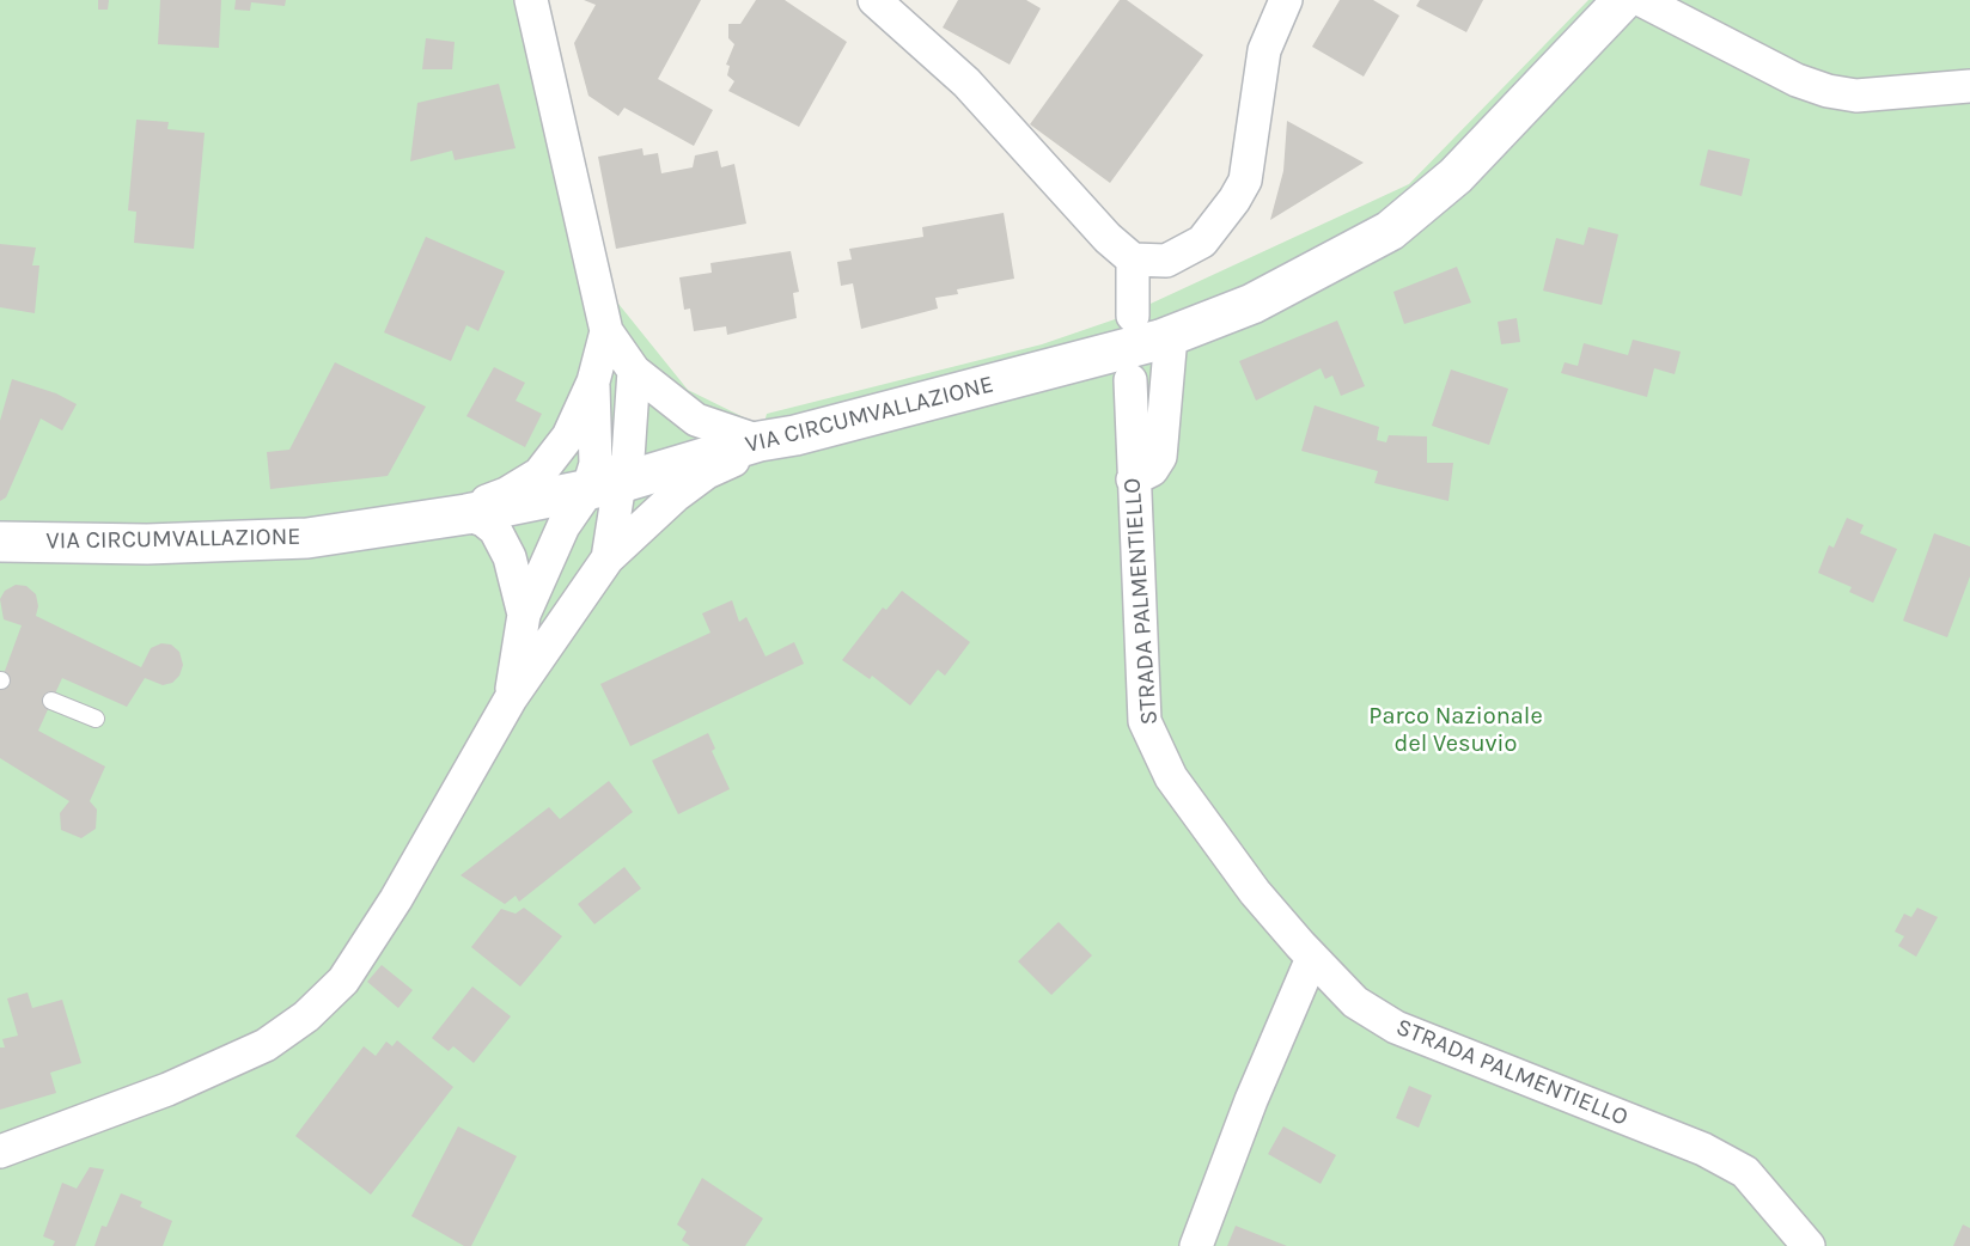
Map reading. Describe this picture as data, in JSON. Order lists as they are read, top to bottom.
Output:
{
  "streets": {
    "main road": ["VIA CIRCUMVALLAZIONE"],
    "street": ["STRADA PALMENTIELLO"]
  },
  "parks": ["Parco Nazionale del Vesuvio"]
}
